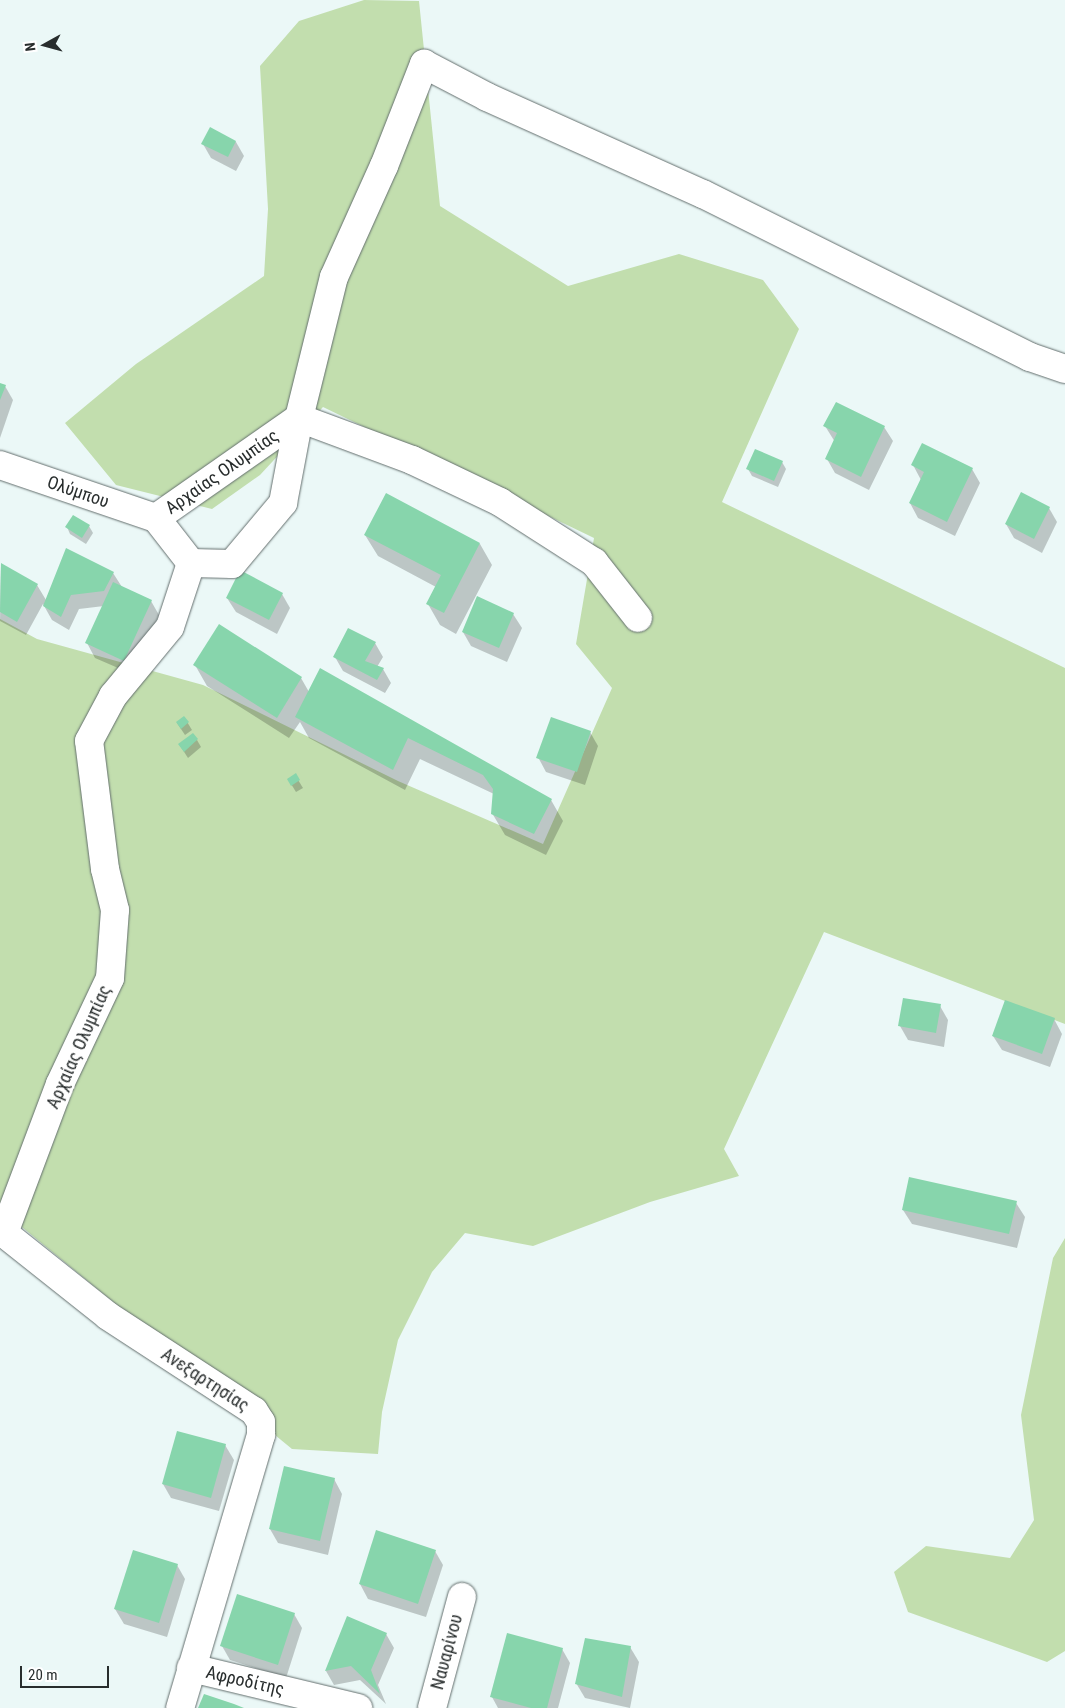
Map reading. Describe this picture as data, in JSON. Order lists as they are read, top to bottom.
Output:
{
  "streets": {
    "street": [
      "Αρχαίας Ολυμπίας",
      "Ολύμπου",
      "Ανεξαρτησίας",
      "Ναυαρίνου",
      "Αφροδίτης"
    ]
  },
  "crossings": [
    ["Αρχαίας Ολυμπίας", "Ολύμπου"],
    ["Αρχαίας Ολυμπίας", "Ανεξαρτησίας"],
    ["Ανεξαρτησίας", "Αφροδίτης"]
  ],
  "scale_bar": "20 m",
  "north": "left"
}
